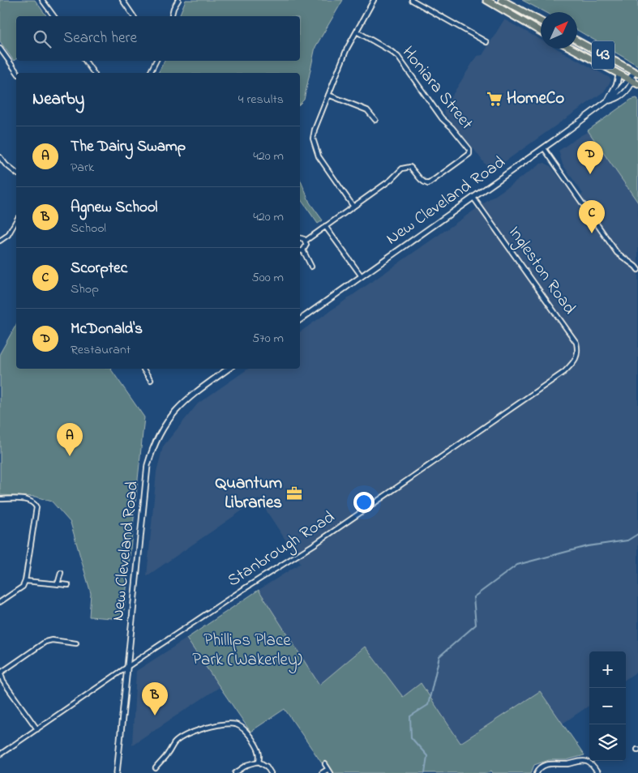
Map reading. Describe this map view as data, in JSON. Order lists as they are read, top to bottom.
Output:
{
  "streets": {
    "main road": ["43"],
    "street": [
      "Honiara Street",
      "New Cleveland Road",
      "Ingleston Road",
      "Stanbrough Road"
    ]
  },
  "crossings": [
    ["43", "New Cleveland Road"],
    ["New Cleveland Road", "Ingleston Road"],
    ["New Cleveland Road", "Stanbrough Road"],
    ["Ingleston Road", "Stanbrough Road"]
  ],
  "parks": ["Phillips Place Park (Wakerley)"],
  "places": {
    "supermarket": ["HomeCo"],
    "office": ["Quantum Libraries"]
  },
  "north": "top right",
  "page": {
    "search": "Search here",
    "heading": ["Nearby", "4 results"],
    "list": [
      {
        "mark": "A",
        "name": "The Dairy Swamp",
        "note": "Park",
        "value": "420 m"
      },
      {
        "mark": "B",
        "name": "Agnew School",
        "note": "School",
        "value": "420 m"
      },
      {
        "mark": "C",
        "name": "Scorptec",
        "note": "Shop",
        "value": "500 m"
      },
      {
        "mark": "D",
        "name": "McDonald's",
        "note": "Restaurant",
        "value": "570 m"
      }
    ],
    "pins": [
      "D",
      "C",
      "A",
      "B"
    ],
    "map_buttons": ["+", "−"]
  }
}
